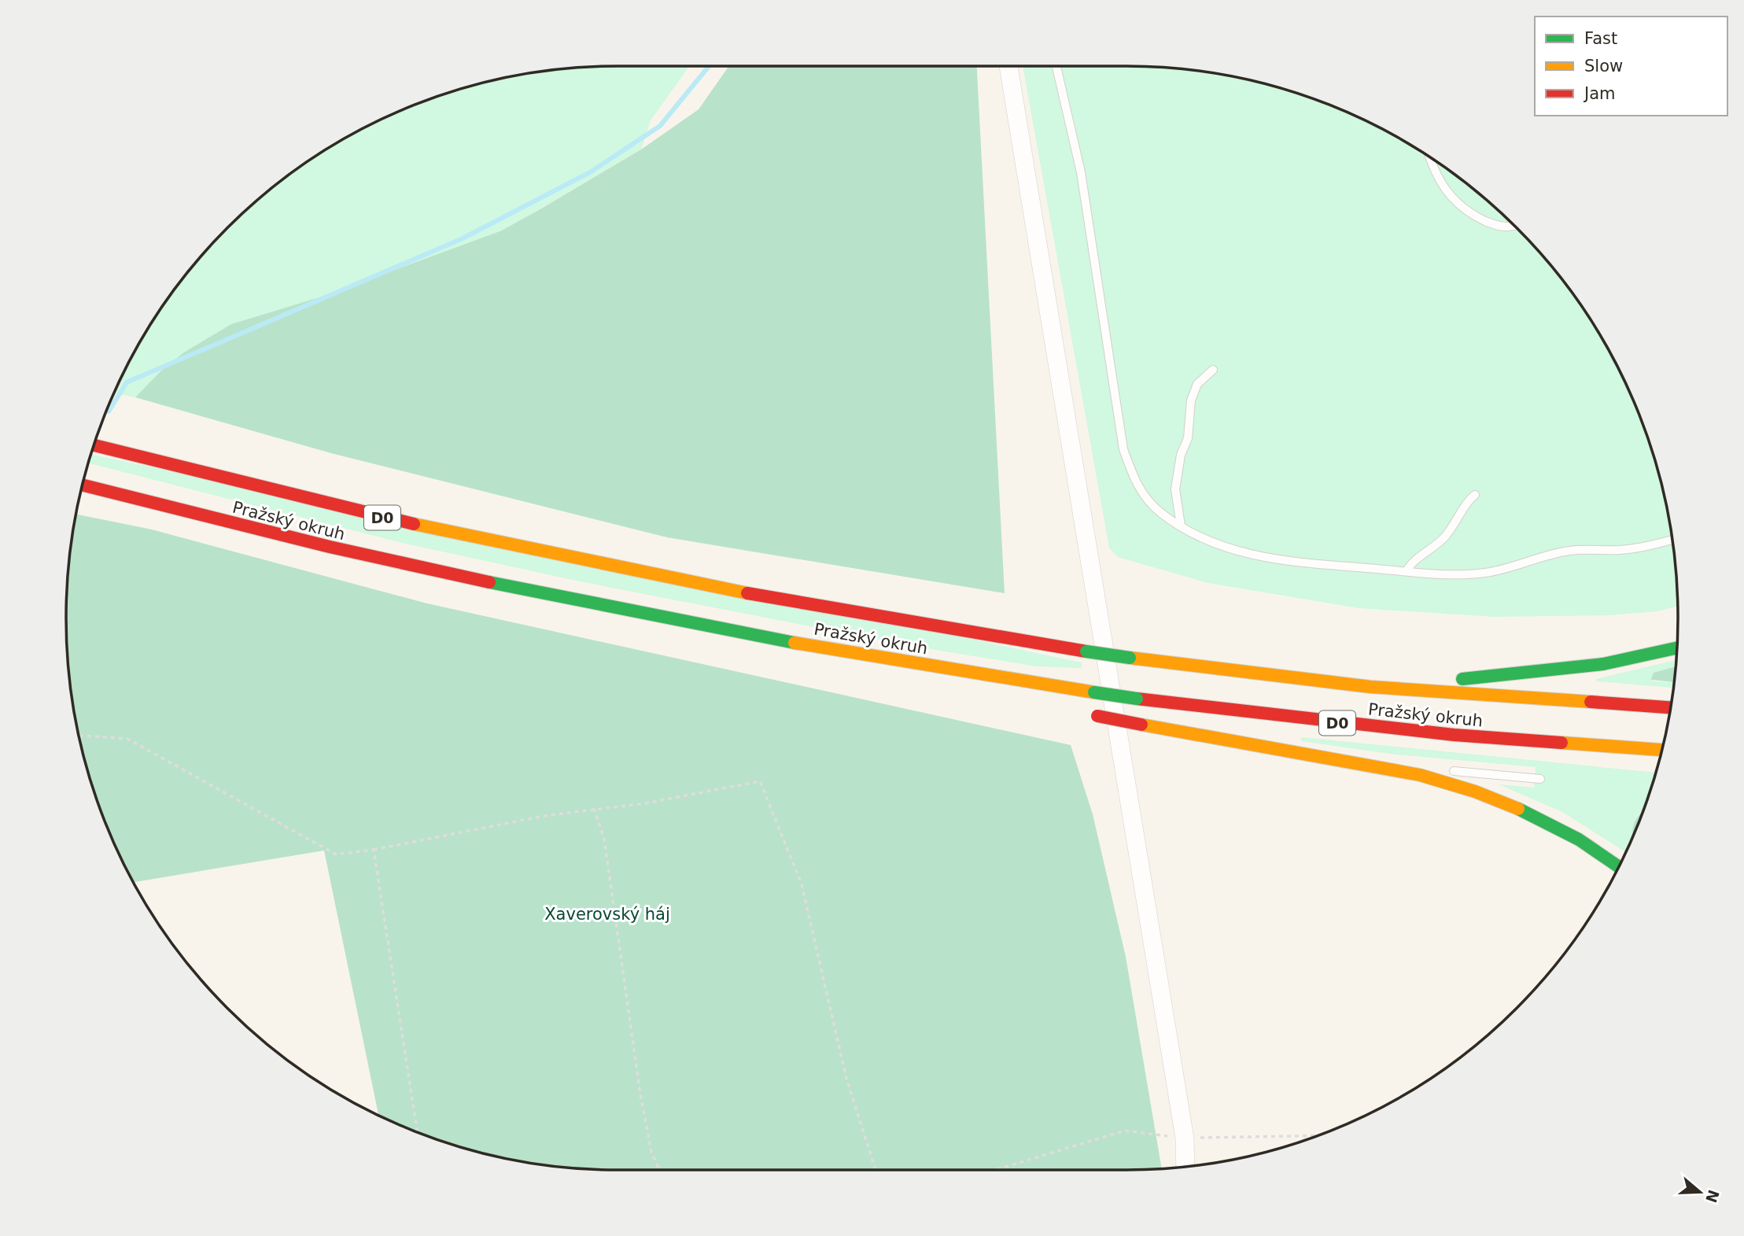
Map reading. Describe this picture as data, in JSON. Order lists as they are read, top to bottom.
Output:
{
  "streets": {
    "highway": ["D0", "Pražský okruh"]
  },
  "parks": ["Xaverovský háj"],
  "legend": ["Fast", "Slow", "Jam"],
  "north": "right"
}
